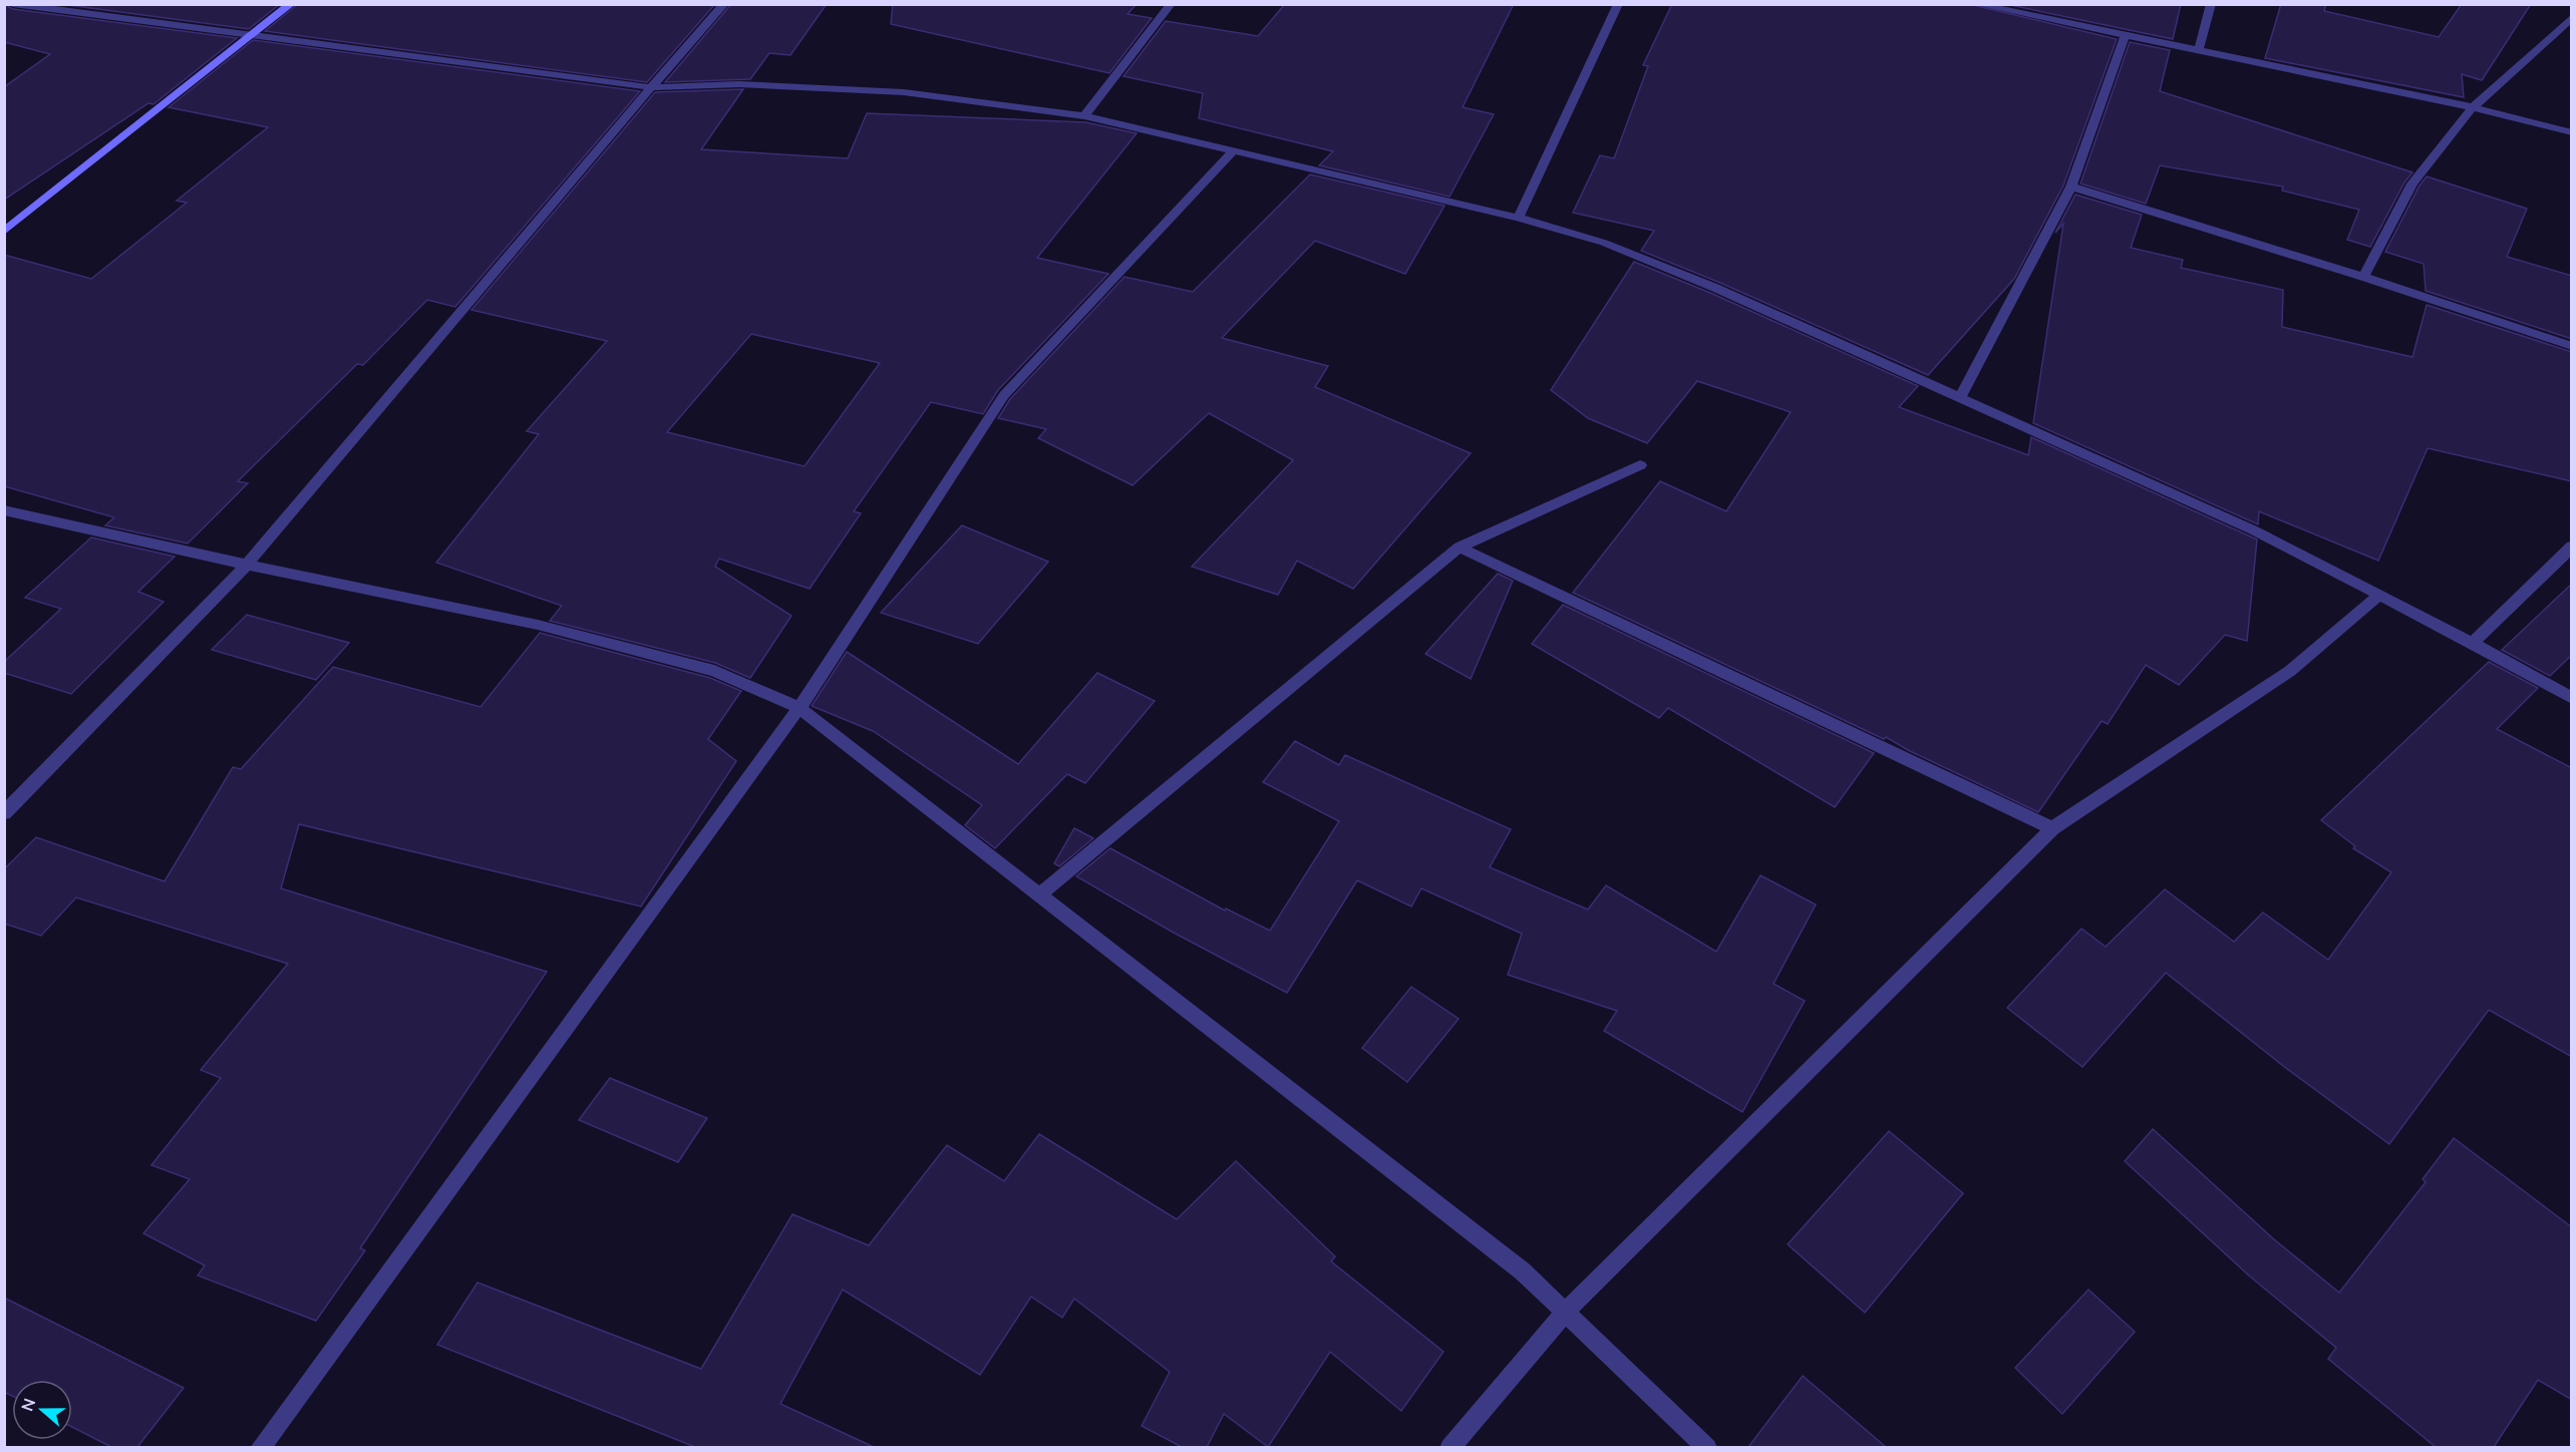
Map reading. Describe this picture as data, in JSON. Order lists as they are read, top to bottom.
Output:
{
  "north": "left"
}
